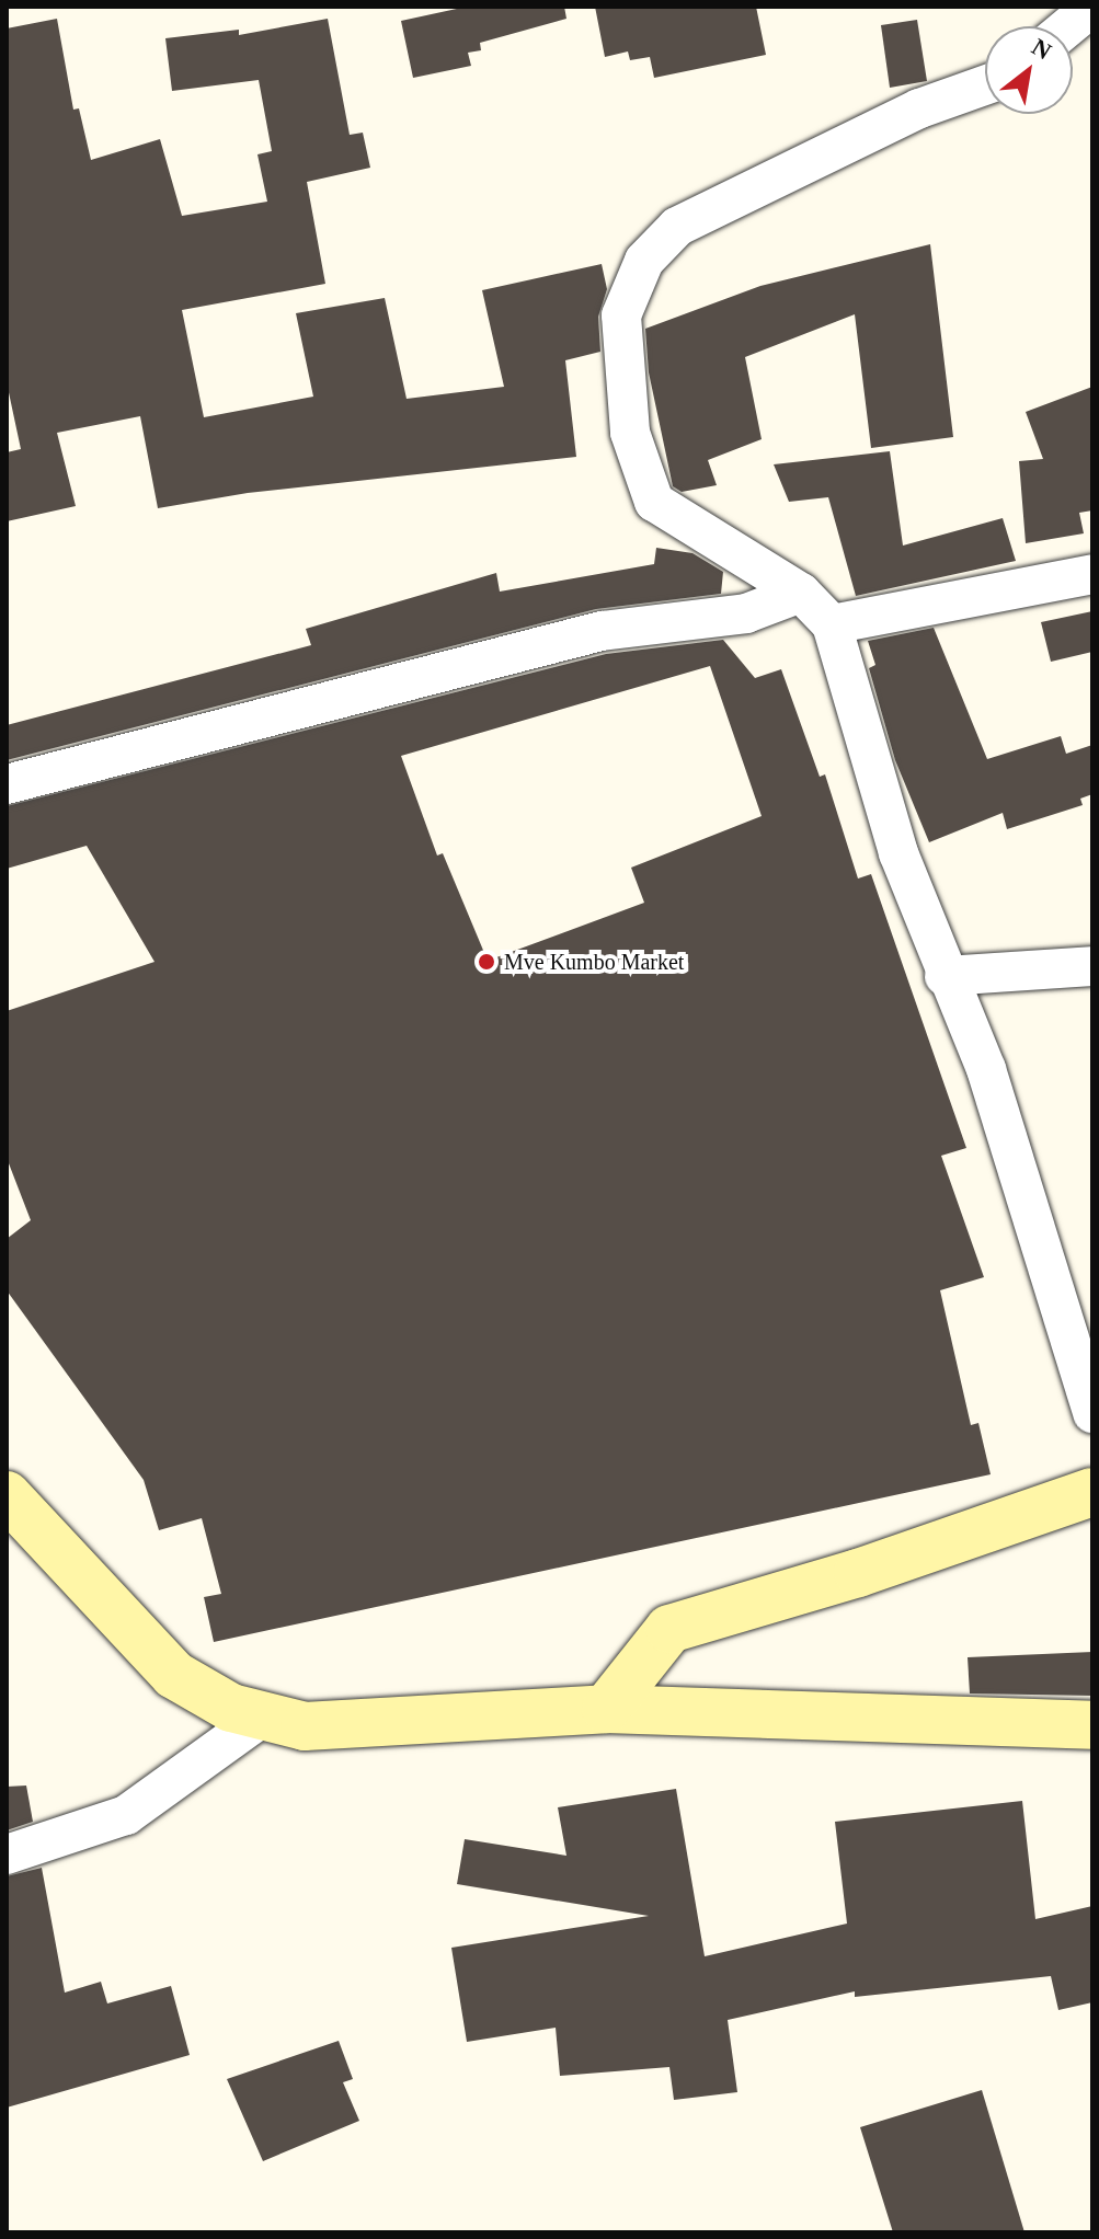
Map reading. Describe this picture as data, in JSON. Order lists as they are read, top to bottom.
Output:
{
  "places": ["Mve Kumbo Market"],
  "north": "top right"
}
